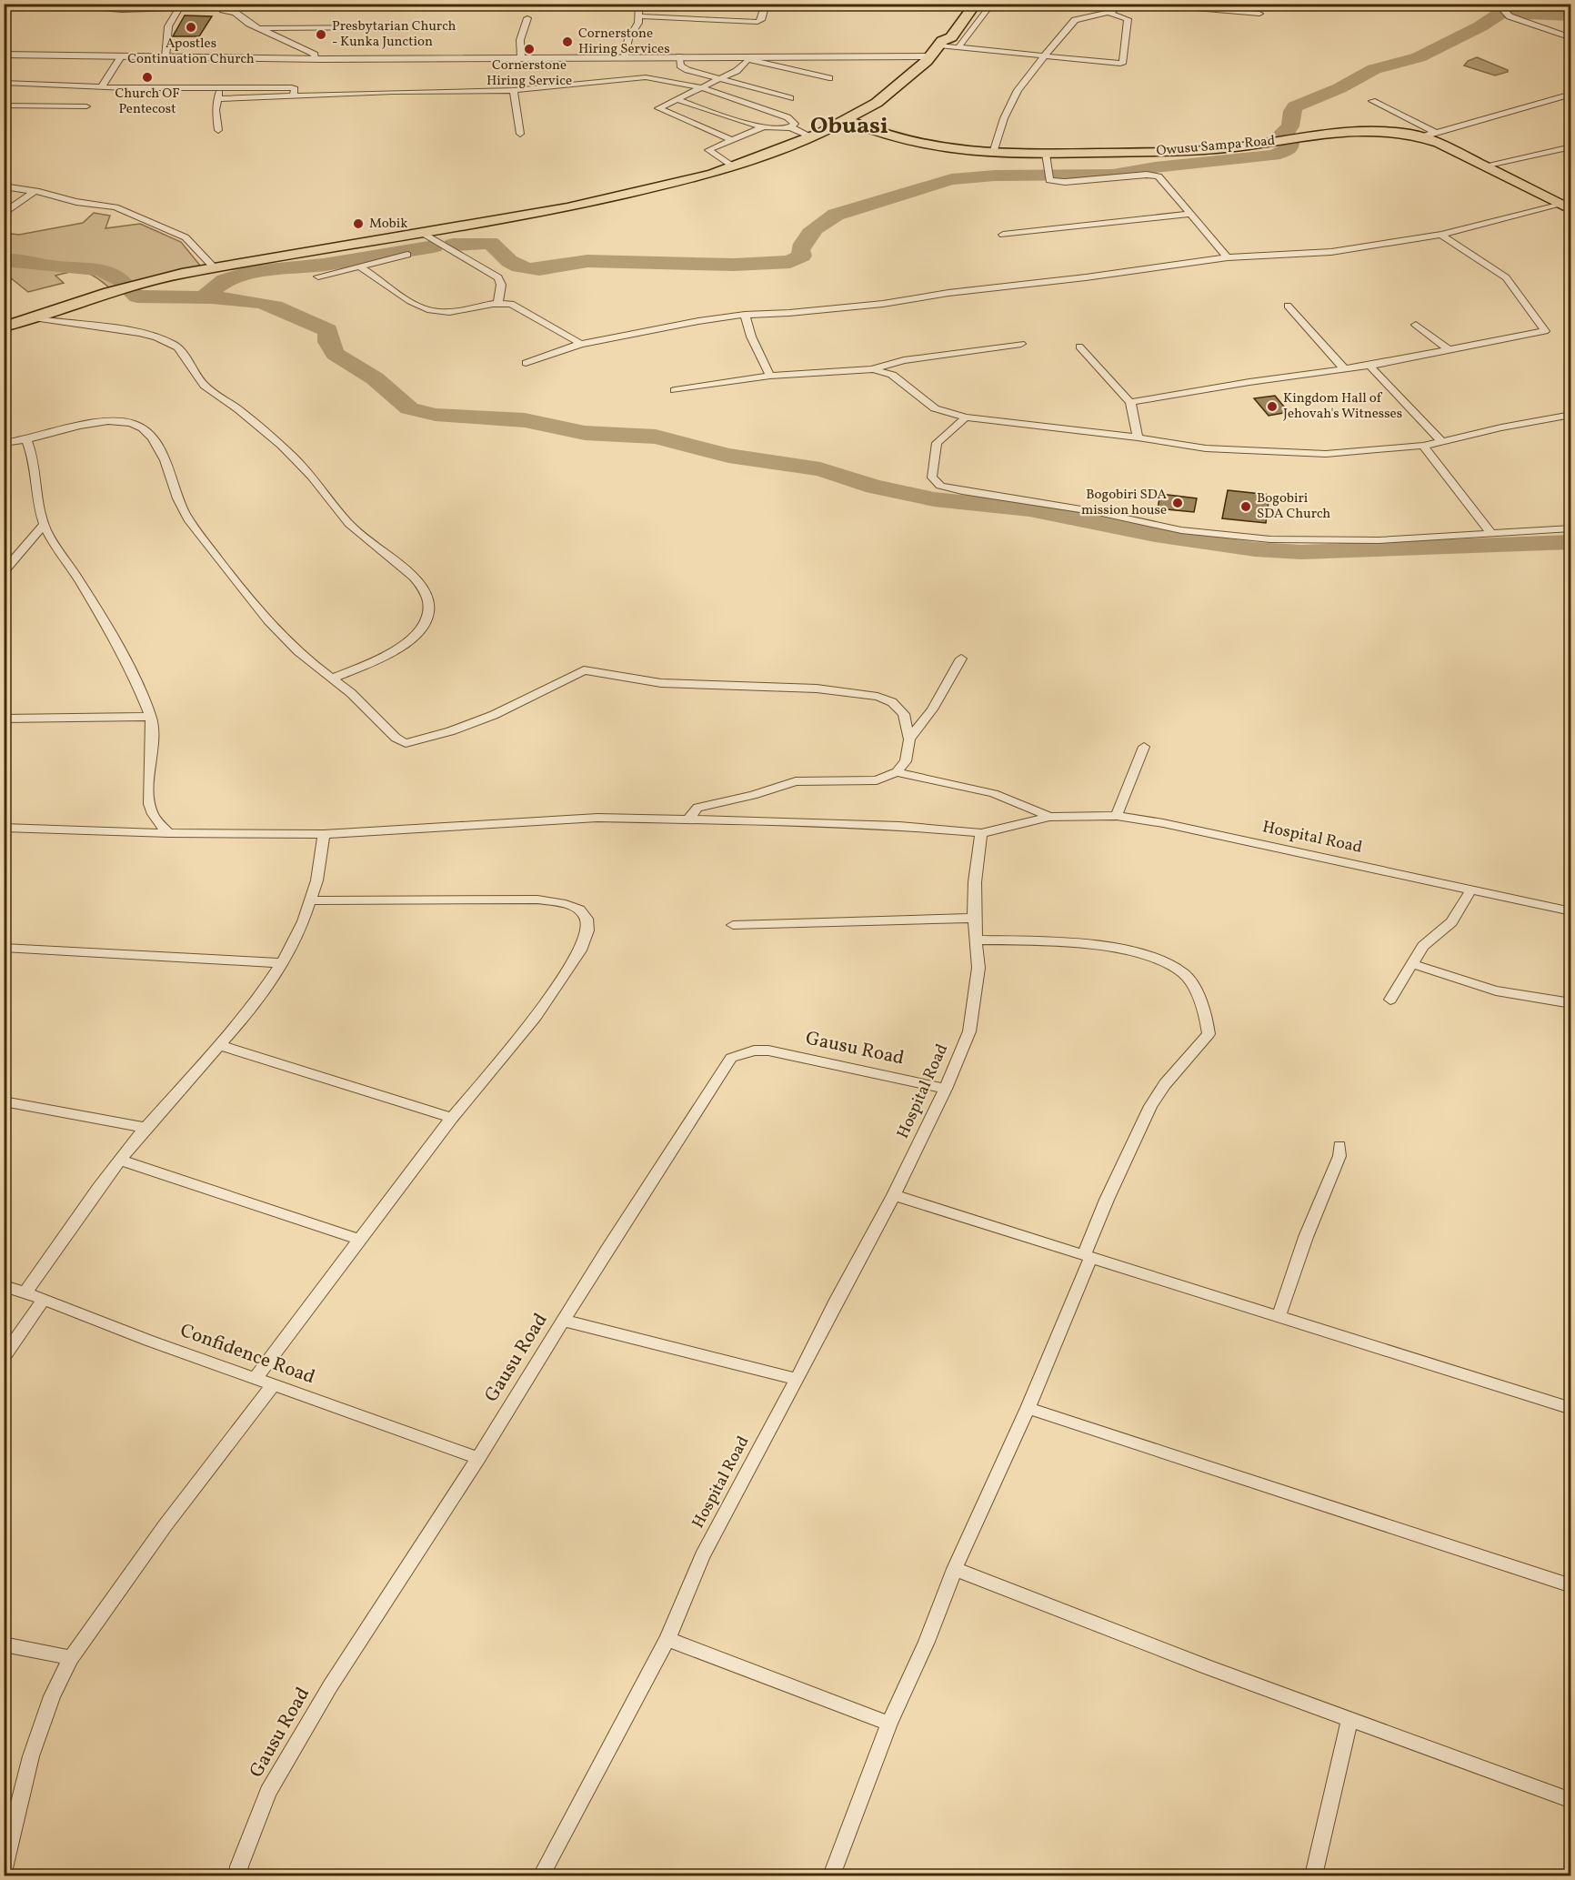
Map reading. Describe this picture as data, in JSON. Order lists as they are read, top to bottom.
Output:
{
  "streets": {
    "main road": ["Owusu Sampa Road"],
    "street": ["Hospital Road", "Gausu Road", "Confidence Road"]
  },
  "crossings": [
    ["Hospital Road", "Gausu Road"],
    ["Gausu Road", "Confidence Road"]
  ],
  "districts": ["Obuasi"],
  "places": [
    "Apostles Continuation Church",
    "Presbytarian Church - Kunka Junction",
    "Cornerstone Hiring Services",
    "Cornerstone Hiring Service",
    "Church OF Pentecost",
    "Mobik",
    "Kingdom Hall of Jehovah's Witnesses",
    "Bogobiri SDA mission house",
    "Bogobiri SDA Church"
  ]
}
